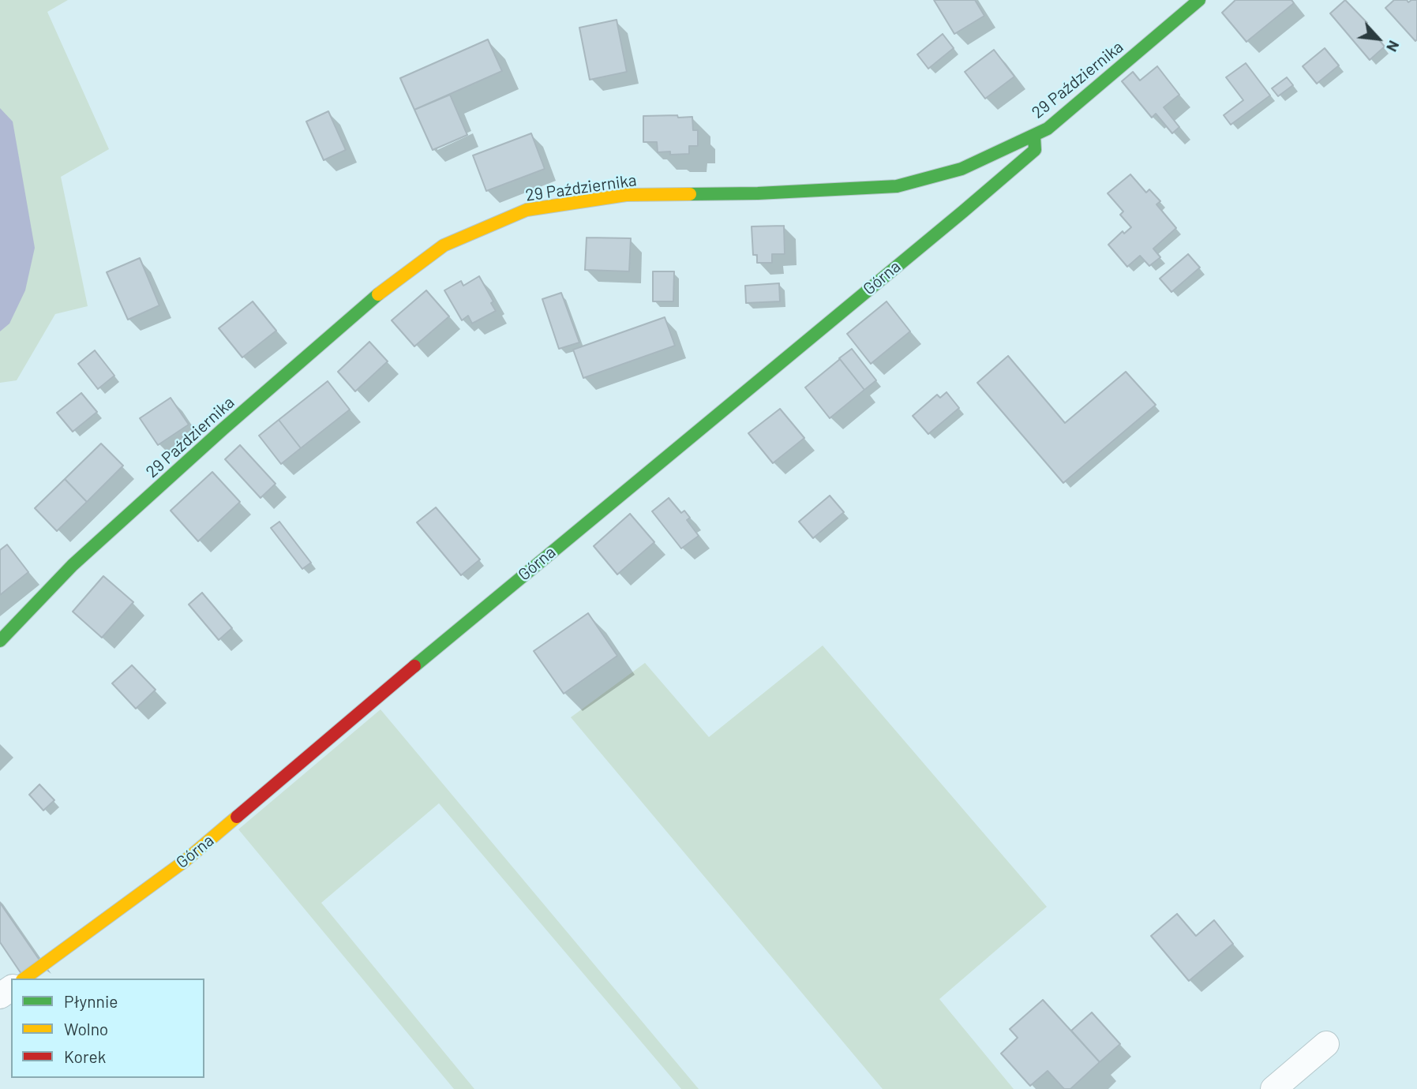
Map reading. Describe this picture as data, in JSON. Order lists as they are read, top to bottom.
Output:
{
  "streets": {
    "street": ["29 Października", "Górna"]
  },
  "crossings": [
    ["29 Października", "Górna"]
  ],
  "legend": ["Płynnie", "Wolno", "Korek"],
  "north": "bottom right"
}
